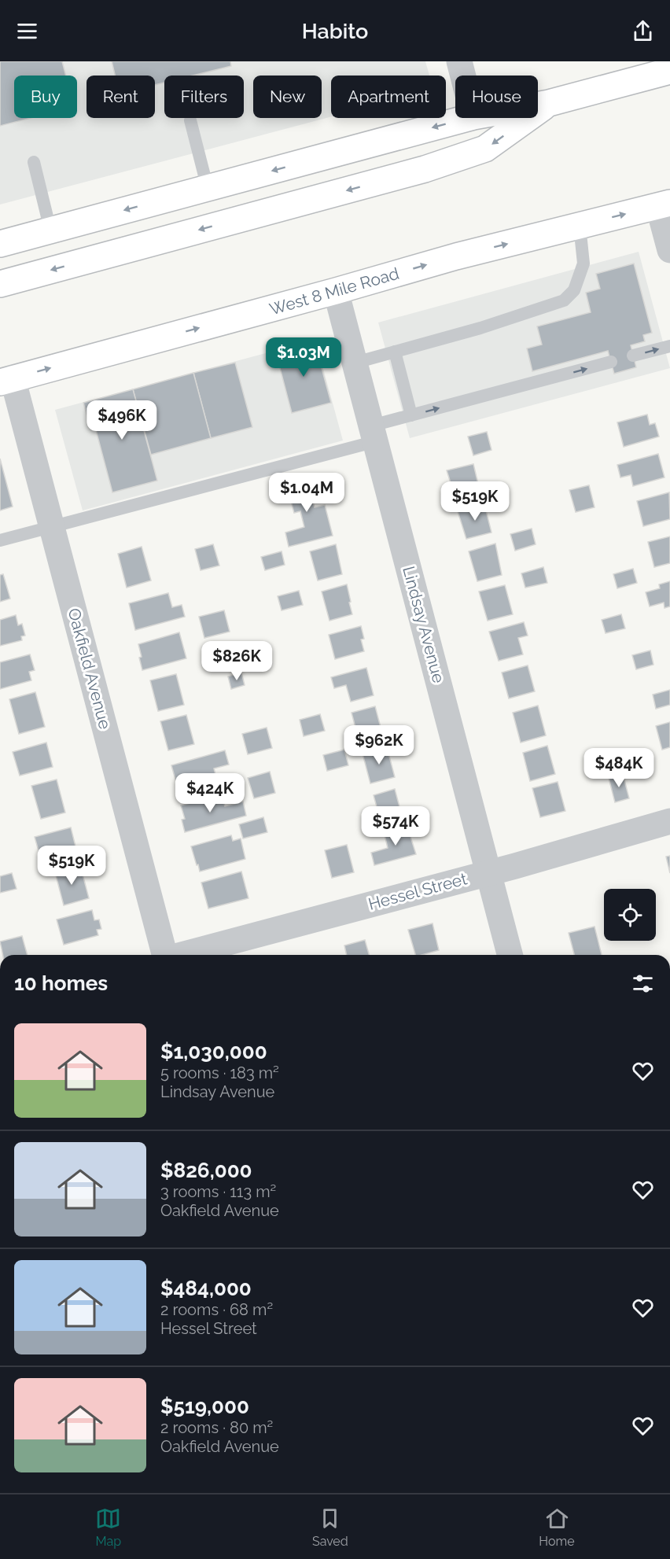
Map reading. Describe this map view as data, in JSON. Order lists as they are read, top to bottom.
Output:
{
  "streets": {
    "highway": ["West 8 Mile Road"],
    "street": ["Lindsay Avenue", "Oakfield Avenue", "Hessel Street"]
  },
  "crossings": [
    ["West 8 Mile Road", "Lindsay Avenue"],
    ["West 8 Mile Road", "Oakfield Avenue"],
    ["Lindsay Avenue", "Hessel Street"]
  ],
  "page": {
    "header": "Habito",
    "chip": [
      "Buy",
      "Rent",
      "Filters",
      "New",
      "Apartment",
      "House"
    ],
    "price": [
      "$1.03M",
      "$496K",
      "$1.04M",
      "$519K",
      "$826K",
      "$962K",
      "$484K",
      "$424K",
      "$574K",
      "$519K"
    ],
    "heading": "10 homes",
    "list": [
      {
        "name": "$1,030,000",
        "note": "5 rooms · 183 m² · Lindsay Avenue"
      },
      {
        "name": "$826,000",
        "note": "3 rooms · 113 m² · Oakfield Avenue"
      },
      {
        "name": "$484,000",
        "note": "2 rooms · 68 m² · Hessel Street"
      },
      {
        "name": "$519,000",
        "note": "2 rooms · 80 m² · Oakfield Avenue"
      }
    ],
    "tabs": ["Map", "Saved", "Home"]
  }
}
